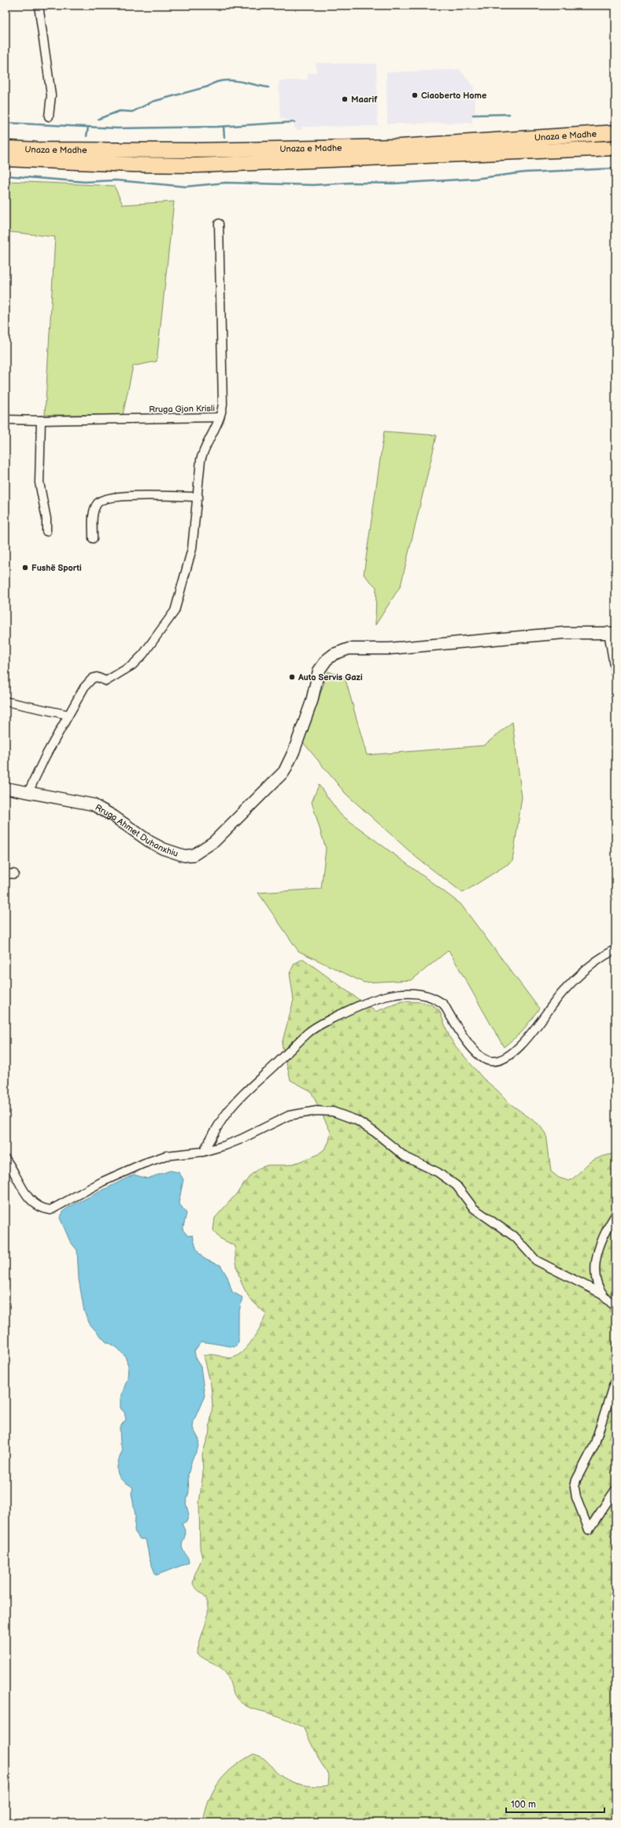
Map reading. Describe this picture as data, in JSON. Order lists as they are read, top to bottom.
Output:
{
  "streets": {
    "highway": ["Unaza e Madhe"],
    "street": ["Rruga Gjon Krisli", "Rruga Ahmet Duhanxhiu"]
  },
  "places": [
    "Ciaoberto Home",
    "Maarif",
    "Fushë Sporti",
    "Auto Servis Gazi"
  ],
  "scale_bar": "100 m"
}
